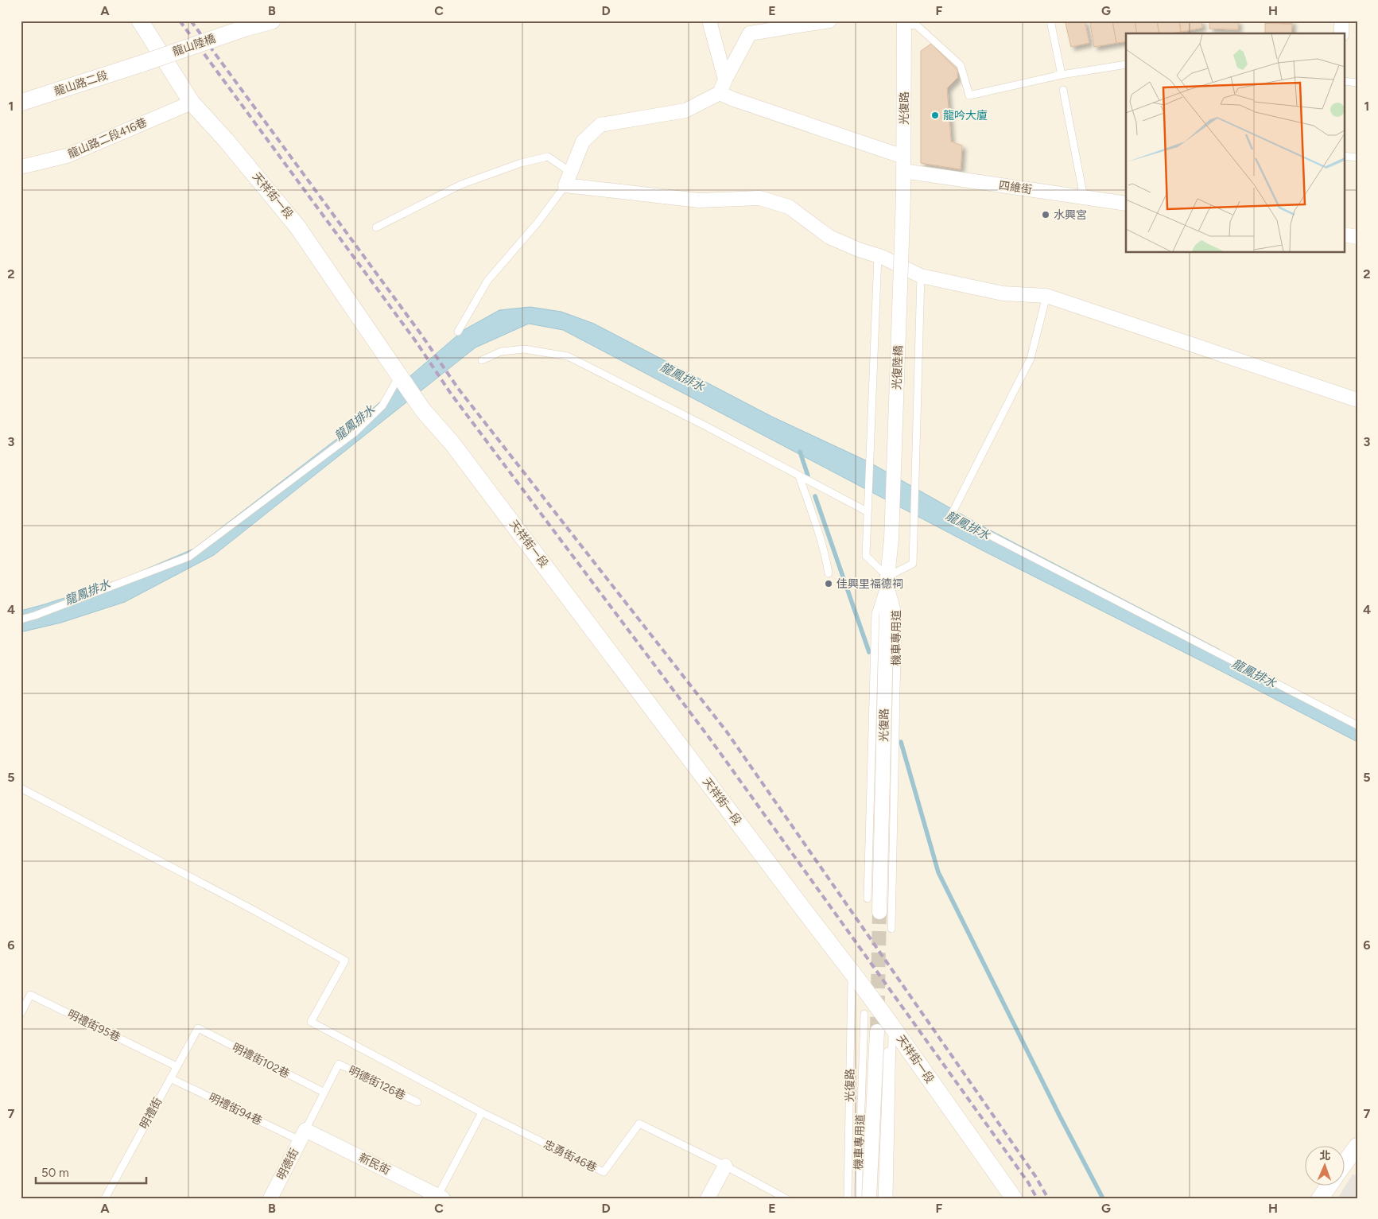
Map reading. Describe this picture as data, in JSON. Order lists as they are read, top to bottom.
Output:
{
  "streets": {
    "street": [
      "龍山陸橋",
      "龍山路二段",
      "光復路",
      "龍山路二段416巷",
      "四維街",
      "天祥街一段",
      "光復陸橋",
      "明德街",
      "新民街"
    ],
    "lane": [
      "機車專用道",
      "明禮街95巷",
      "明禮街102巷",
      "明德街126巷",
      "明禮街94巷",
      "明禮街",
      "忠勇街46巷"
    ]
  },
  "crossings": [
    ["龍山陸橋", "龍山路二段"],
    ["光復路", "四維街"],
    ["光復路", "天祥街一段"],
    ["光復路", "光復陸橋"],
    ["光復路", "機車專用道"],
    ["龍山路二段416巷", "天祥街一段"],
    ["明禮街95巷", "明禮街"],
    ["明禮街102巷", "明德街126巷"],
    ["明禮街102巷", "明禮街"],
    ["明德街126巷", "明禮街94巷"],
    ["明德街126巷", "明德街"],
    ["明德街126巷", "新民街"],
    ["明禮街94巷", "明禮街"],
    ["明禮街94巷", "明德街"],
    ["明禮街94巷", "新民街"],
    ["明德街", "新民街"]
  ],
  "water": ["龍鳳排水"],
  "places": ["龍吟大廈", "水興宮", "佳興里福德祠"],
  "scale_bar": "50 m",
  "north": "top",
  "grid": {
    "columns": [
      "A",
      "B",
      "C",
      "D",
      "E",
      "F",
      "G",
      "H"
    ],
    "rows": [
      "1",
      "2",
      "3",
      "4",
      "5",
      "6",
      "7"
    ]
  }
}
